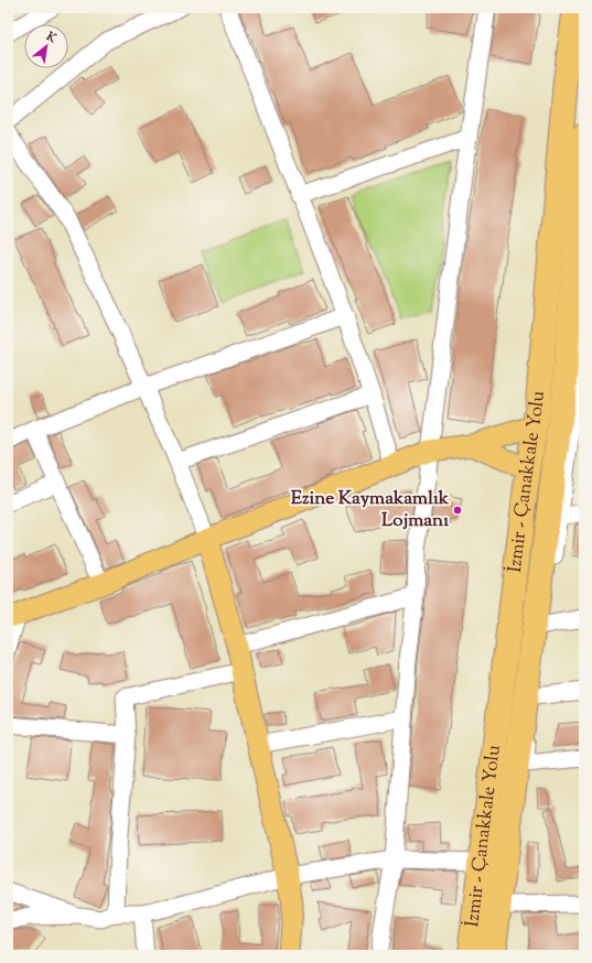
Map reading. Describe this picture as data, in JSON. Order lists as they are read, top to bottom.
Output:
{
  "streets": {
    "highway": ["İzmir - Çanakkale Yolu"]
  },
  "places": ["Ezine Kaymakamlık Lojmanı"],
  "north": "top right"
}
